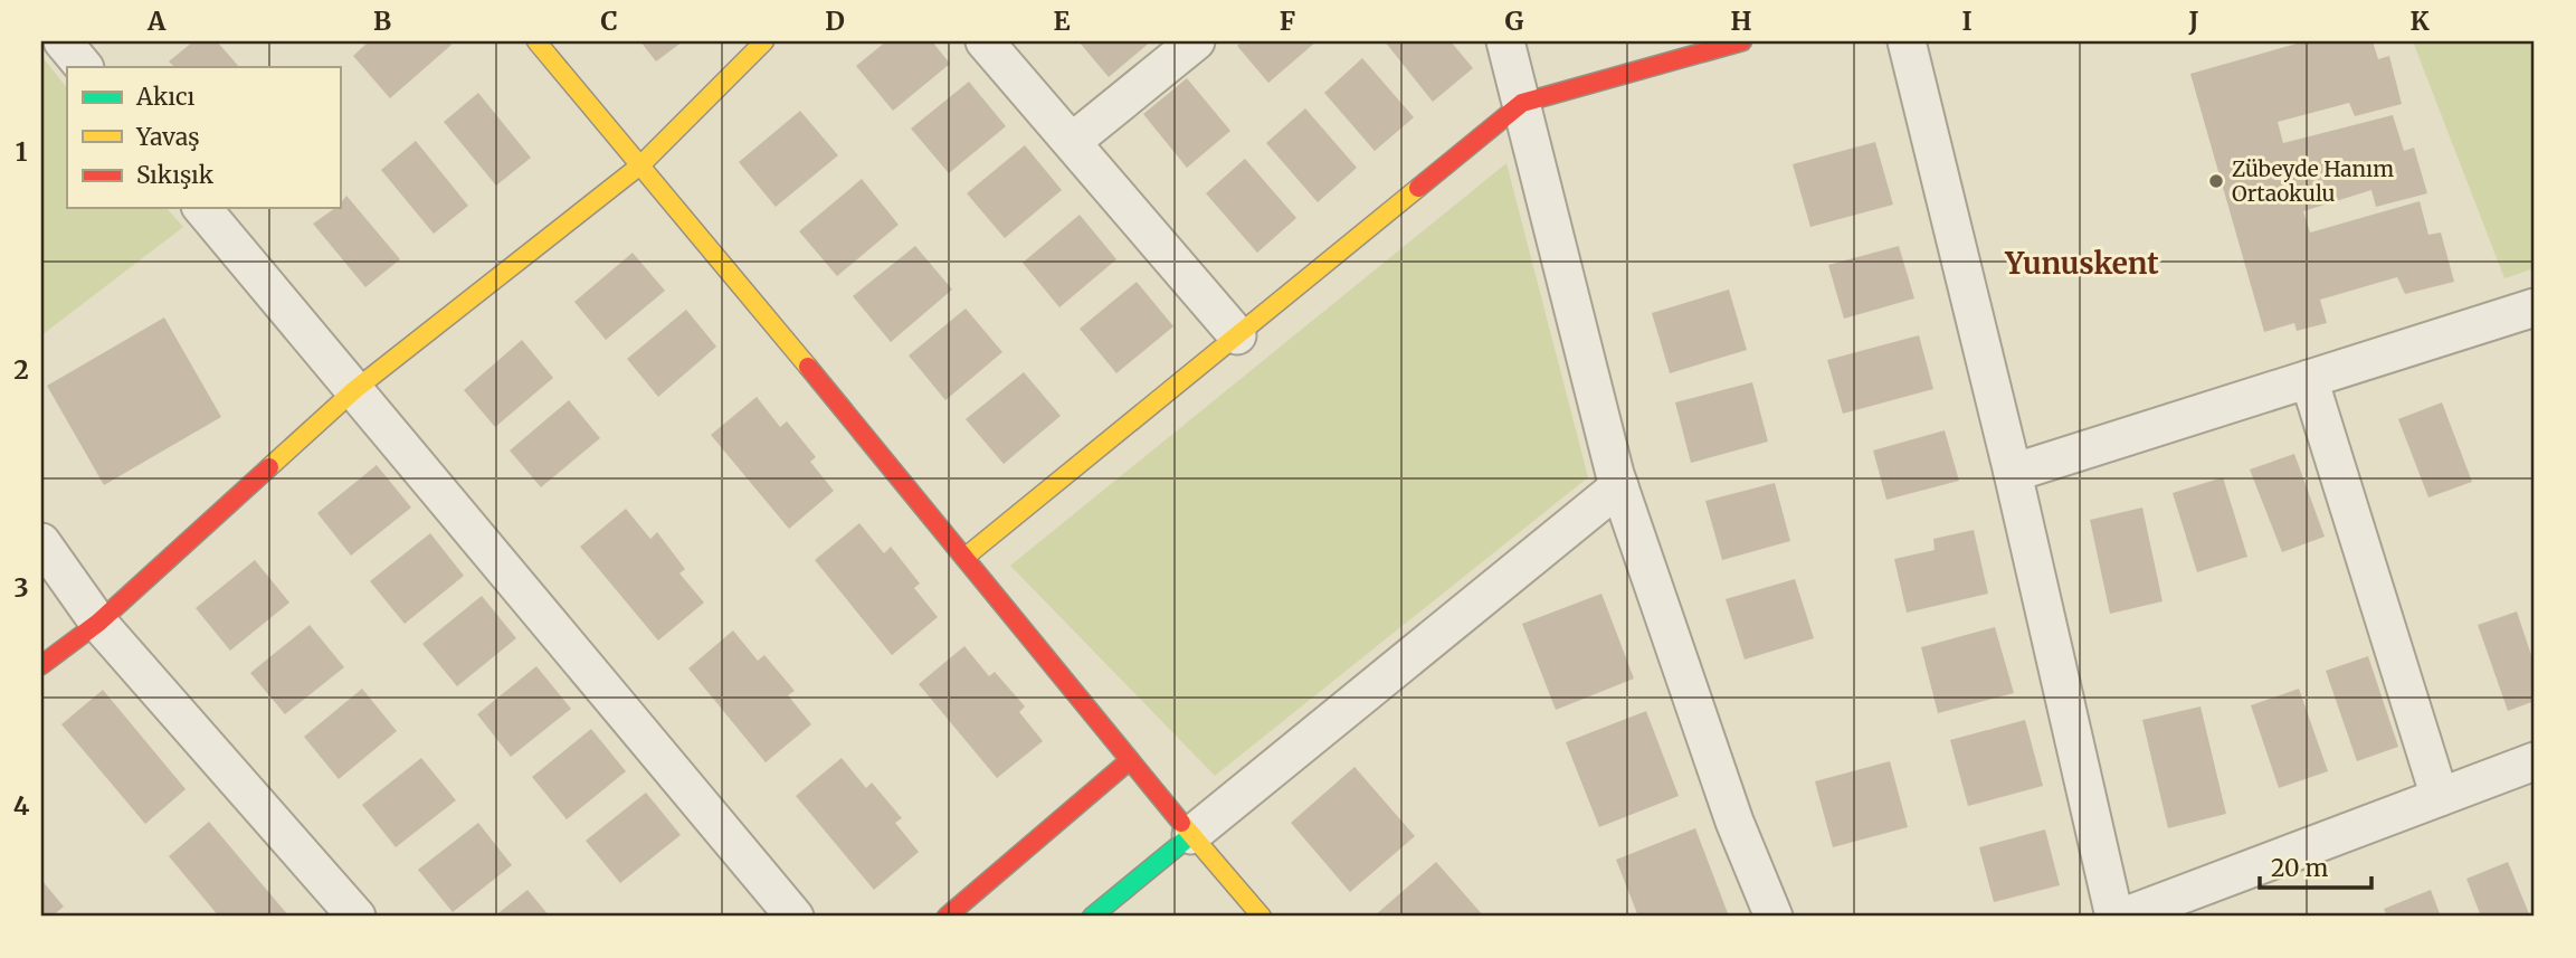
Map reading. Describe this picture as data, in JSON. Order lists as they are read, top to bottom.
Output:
{
  "districts": ["Yunuskent"],
  "places": ["Zübeyde Hanım Ortaokulu"],
  "legend": ["Akıcı", "Yavaş", "Sıkışık"],
  "scale_bar": "20 m",
  "grid": {
    "columns": [
      "A",
      "B",
      "C",
      "D",
      "E",
      "F",
      "G",
      "H",
      "I",
      "J",
      "K"
    ],
    "rows": [
      "1",
      "2",
      "3",
      "4"
    ]
  }
}
